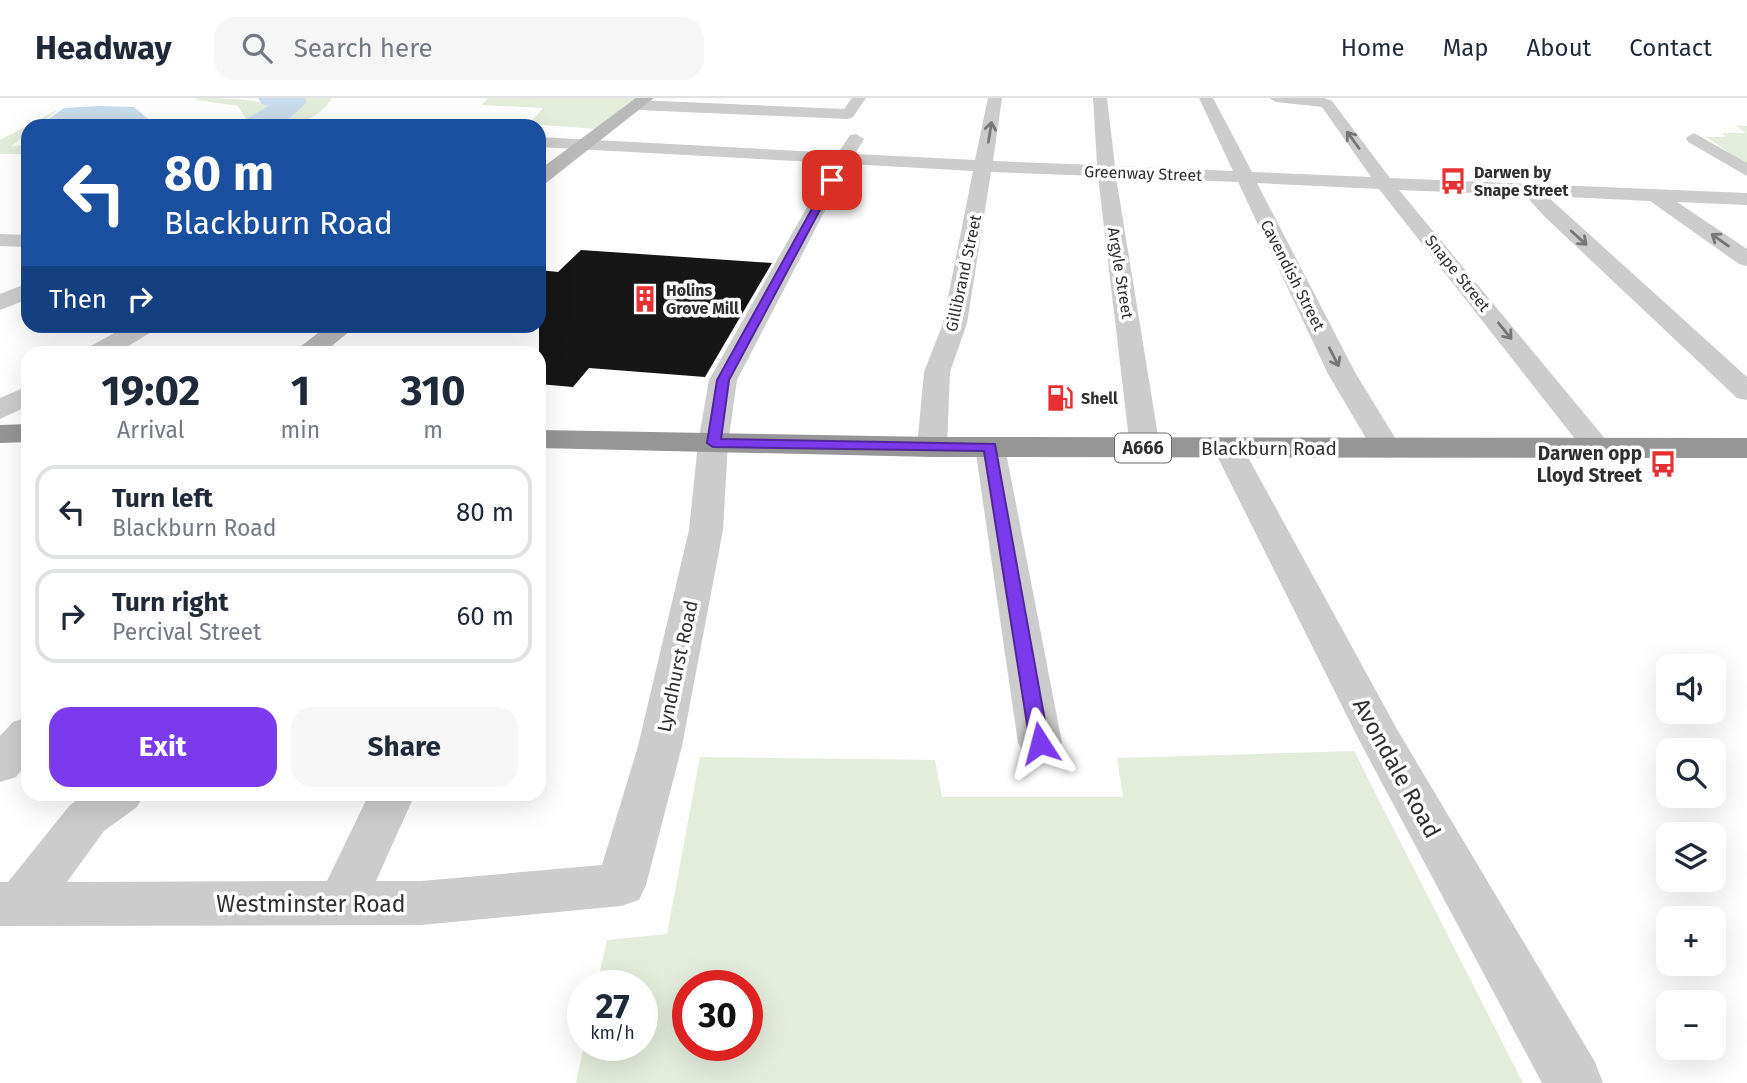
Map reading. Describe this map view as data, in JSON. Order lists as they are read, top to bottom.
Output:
{
  "streets": {
    "highway": ["A666", "Blackburn Road"],
    "street": [
      "Greenway Street",
      "Gillibrand Street",
      "Argyle Street",
      "Snape Street",
      "Cavendish Street",
      "Lyndhurst Road",
      "Avondale Road",
      "Westminster Road"
    ]
  },
  "crossings": [
    ["Greenway Street", "Gillibrand Street"],
    ["Greenway Street", "Argyle Street"],
    ["Greenway Street", "Snape Street"],
    ["Greenway Street", "Cavendish Street"],
    ["Greenway Street", "Lyndhurst Road"],
    ["Gillibrand Street", "Blackburn Road"],
    ["Argyle Street", "Blackburn Road"],
    ["Snape Street", "Blackburn Road"],
    ["Cavendish Street", "Blackburn Road"],
    ["Blackburn Road", "Lyndhurst Road"],
    ["Blackburn Road", "Avondale Road"],
    ["Lyndhurst Road", "Westminster Road"]
  ],
  "places": {
    "bus stop": ["Darwen by Snape Street", "Darwen opp Lloyd Street"],
    "building": ["Holins Grove Mill"],
    "fuel station": ["Shell"]
  },
  "page": {
    "header": "Headway",
    "search": "Search here",
    "nav": [
      "Home",
      "Map",
      "About",
      "Contact"
    ],
    "turn": ["80 m", "Blackburn Road"],
    "then": "Then",
    "eta": [
      "19:02",
      "Arrival",
      "1",
      "min",
      "310",
      "m"
    ],
    "list": [
      {
        "name": "Turn left",
        "note": "Blackburn Road",
        "value": "80 m"
      },
      {
        "name": "Turn right",
        "note": "Percival Street",
        "value": "60 m"
      }
    ],
    "map_buttons": ["+", "−"],
    "buttons": ["Exit", "Share"],
    "speed": "27 km/h",
    "limit": "30"
  }
}
